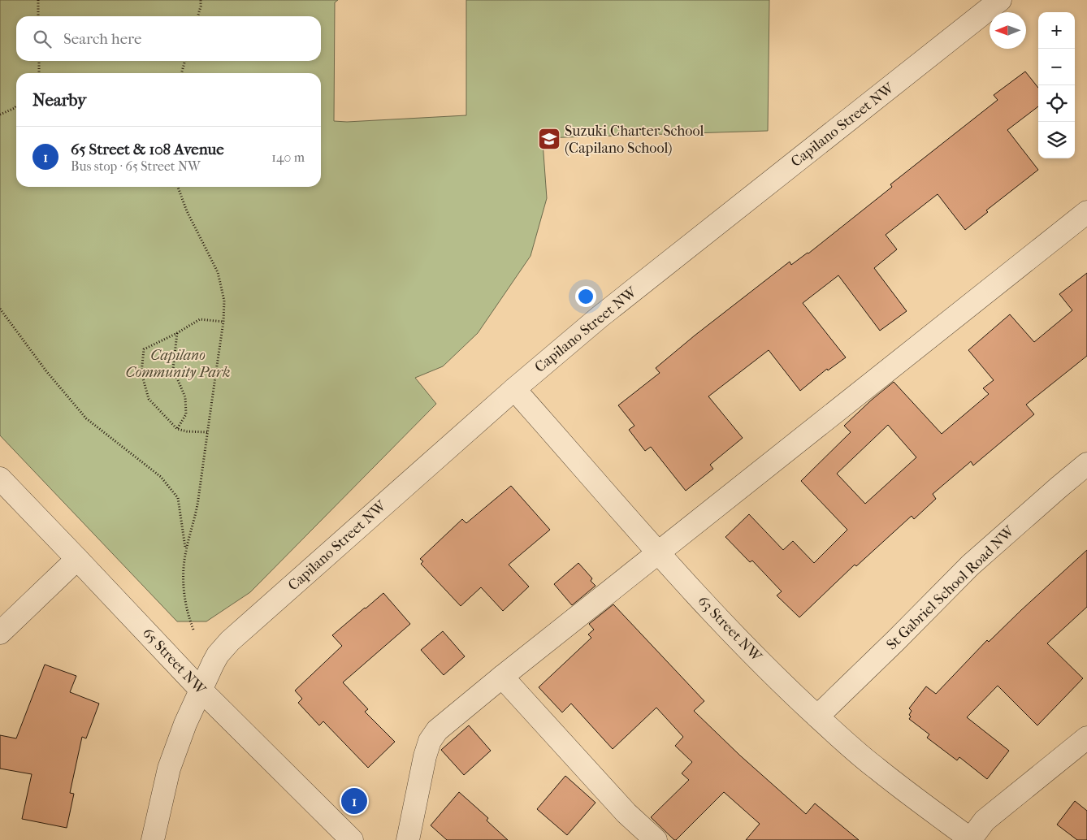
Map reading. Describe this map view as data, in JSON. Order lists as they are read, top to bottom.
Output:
{
  "streets": {
    "street": [
      "Capilano Street NW",
      "St Gabriel School Road NW",
      "63 Street NW",
      "65 Street NW"
    ]
  },
  "crossings": [
    ["Capilano Street NW", "63 Street NW"],
    ["Capilano Street NW", "65 Street NW"],
    ["St Gabriel School Road NW", "63 Street NW"]
  ],
  "parks": ["Capilano Community Park"],
  "places": {
    "school or university": ["Suzuki Charter School (Capilano School)"]
  },
  "north": "left",
  "page": {
    "map_buttons": ["+", "−"],
    "search": "Search here",
    "heading": "Nearby",
    "list": [
      {
        "mark": "1",
        "name": "65 Street & 108 Avenue",
        "note": "Bus stop · 65 Street NW",
        "value": "140 m"
      }
    ],
    "pins": "1"
  }
}
